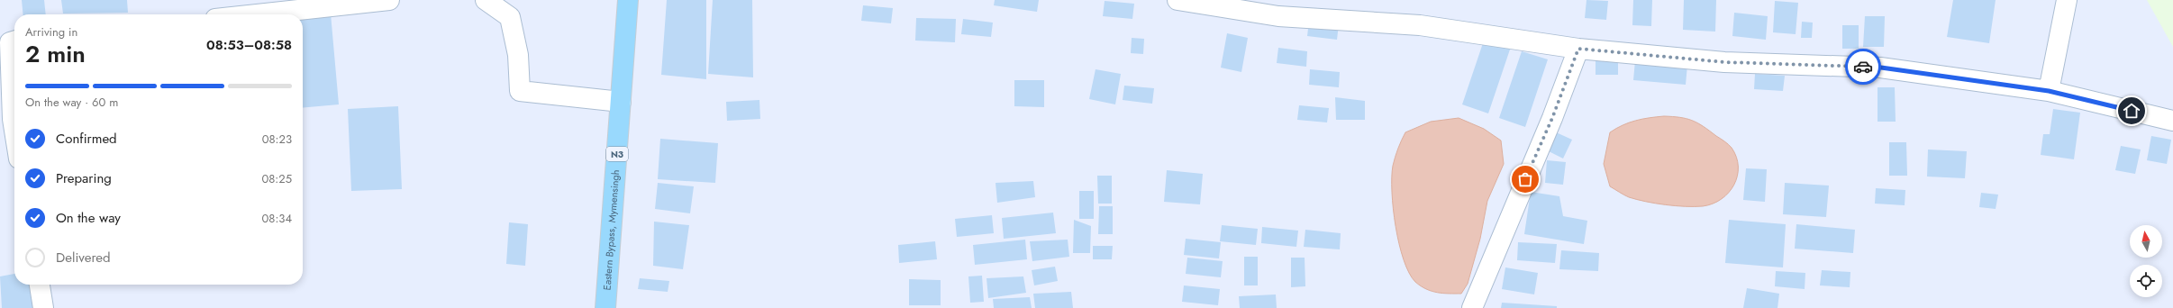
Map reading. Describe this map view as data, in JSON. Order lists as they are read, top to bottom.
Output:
{
  "streets": {
    "highway": ["N3", "Eastern Bypass, Mymensingh"]
  },
  "north": "top",
  "page": {
    "heading": ["2 min", "Arriving in", "08:53–08:58"],
    "bar": "On the way · 60 m",
    "list": [
      ["Confirmed", "08:23"],
      ["Preparing", "08:25"],
      ["On the way", "08:34"],
      "Delivered"
    ]
  }
}
